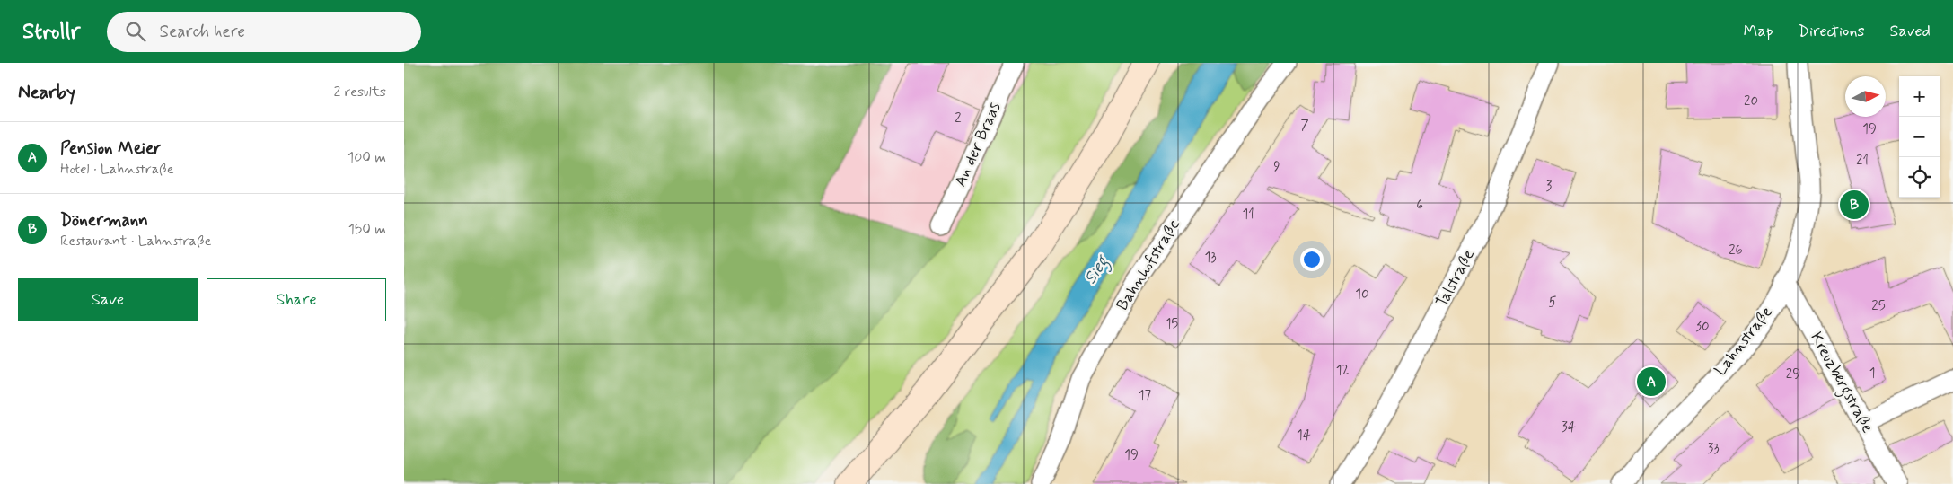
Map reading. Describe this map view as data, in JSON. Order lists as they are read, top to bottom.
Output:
{
  "streets": {
    "street": [
      "An der Braas",
      "Bahnhofstraße",
      "Talstraße",
      "Lahnstraße",
      "Kreuzbergstraße"
    ]
  },
  "crossings": [
    ["Lahnstraße", "Kreuzbergstraße"]
  ],
  "water": ["Sieg"],
  "house_numbers": [
    "20",
    "2",
    "7",
    "19",
    "21",
    "9",
    "3",
    "6",
    "11",
    "26",
    "13",
    "10",
    "5",
    "25",
    "15",
    "30",
    "12",
    "1",
    "29",
    "17",
    "34",
    "14",
    "33",
    "19"
  ],
  "north": "right",
  "page": {
    "header": "Strollr",
    "search": "Search here",
    "nav": ["Map", "Directions", "Saved"],
    "heading": ["Nearby", "2 results"],
    "map_buttons": ["+", "−"],
    "list": [
      {
        "mark": "A",
        "name": "Pension Meier",
        "note": "Hotel · Lahnstraße",
        "value": "100 m"
      },
      {
        "mark": "B",
        "name": "Dönermann",
        "note": "Restaurant · Lahnstraße",
        "value": "150 m"
      }
    ],
    "pins": ["B", "A"],
    "buttons": ["Save", "Share"]
  }
}
